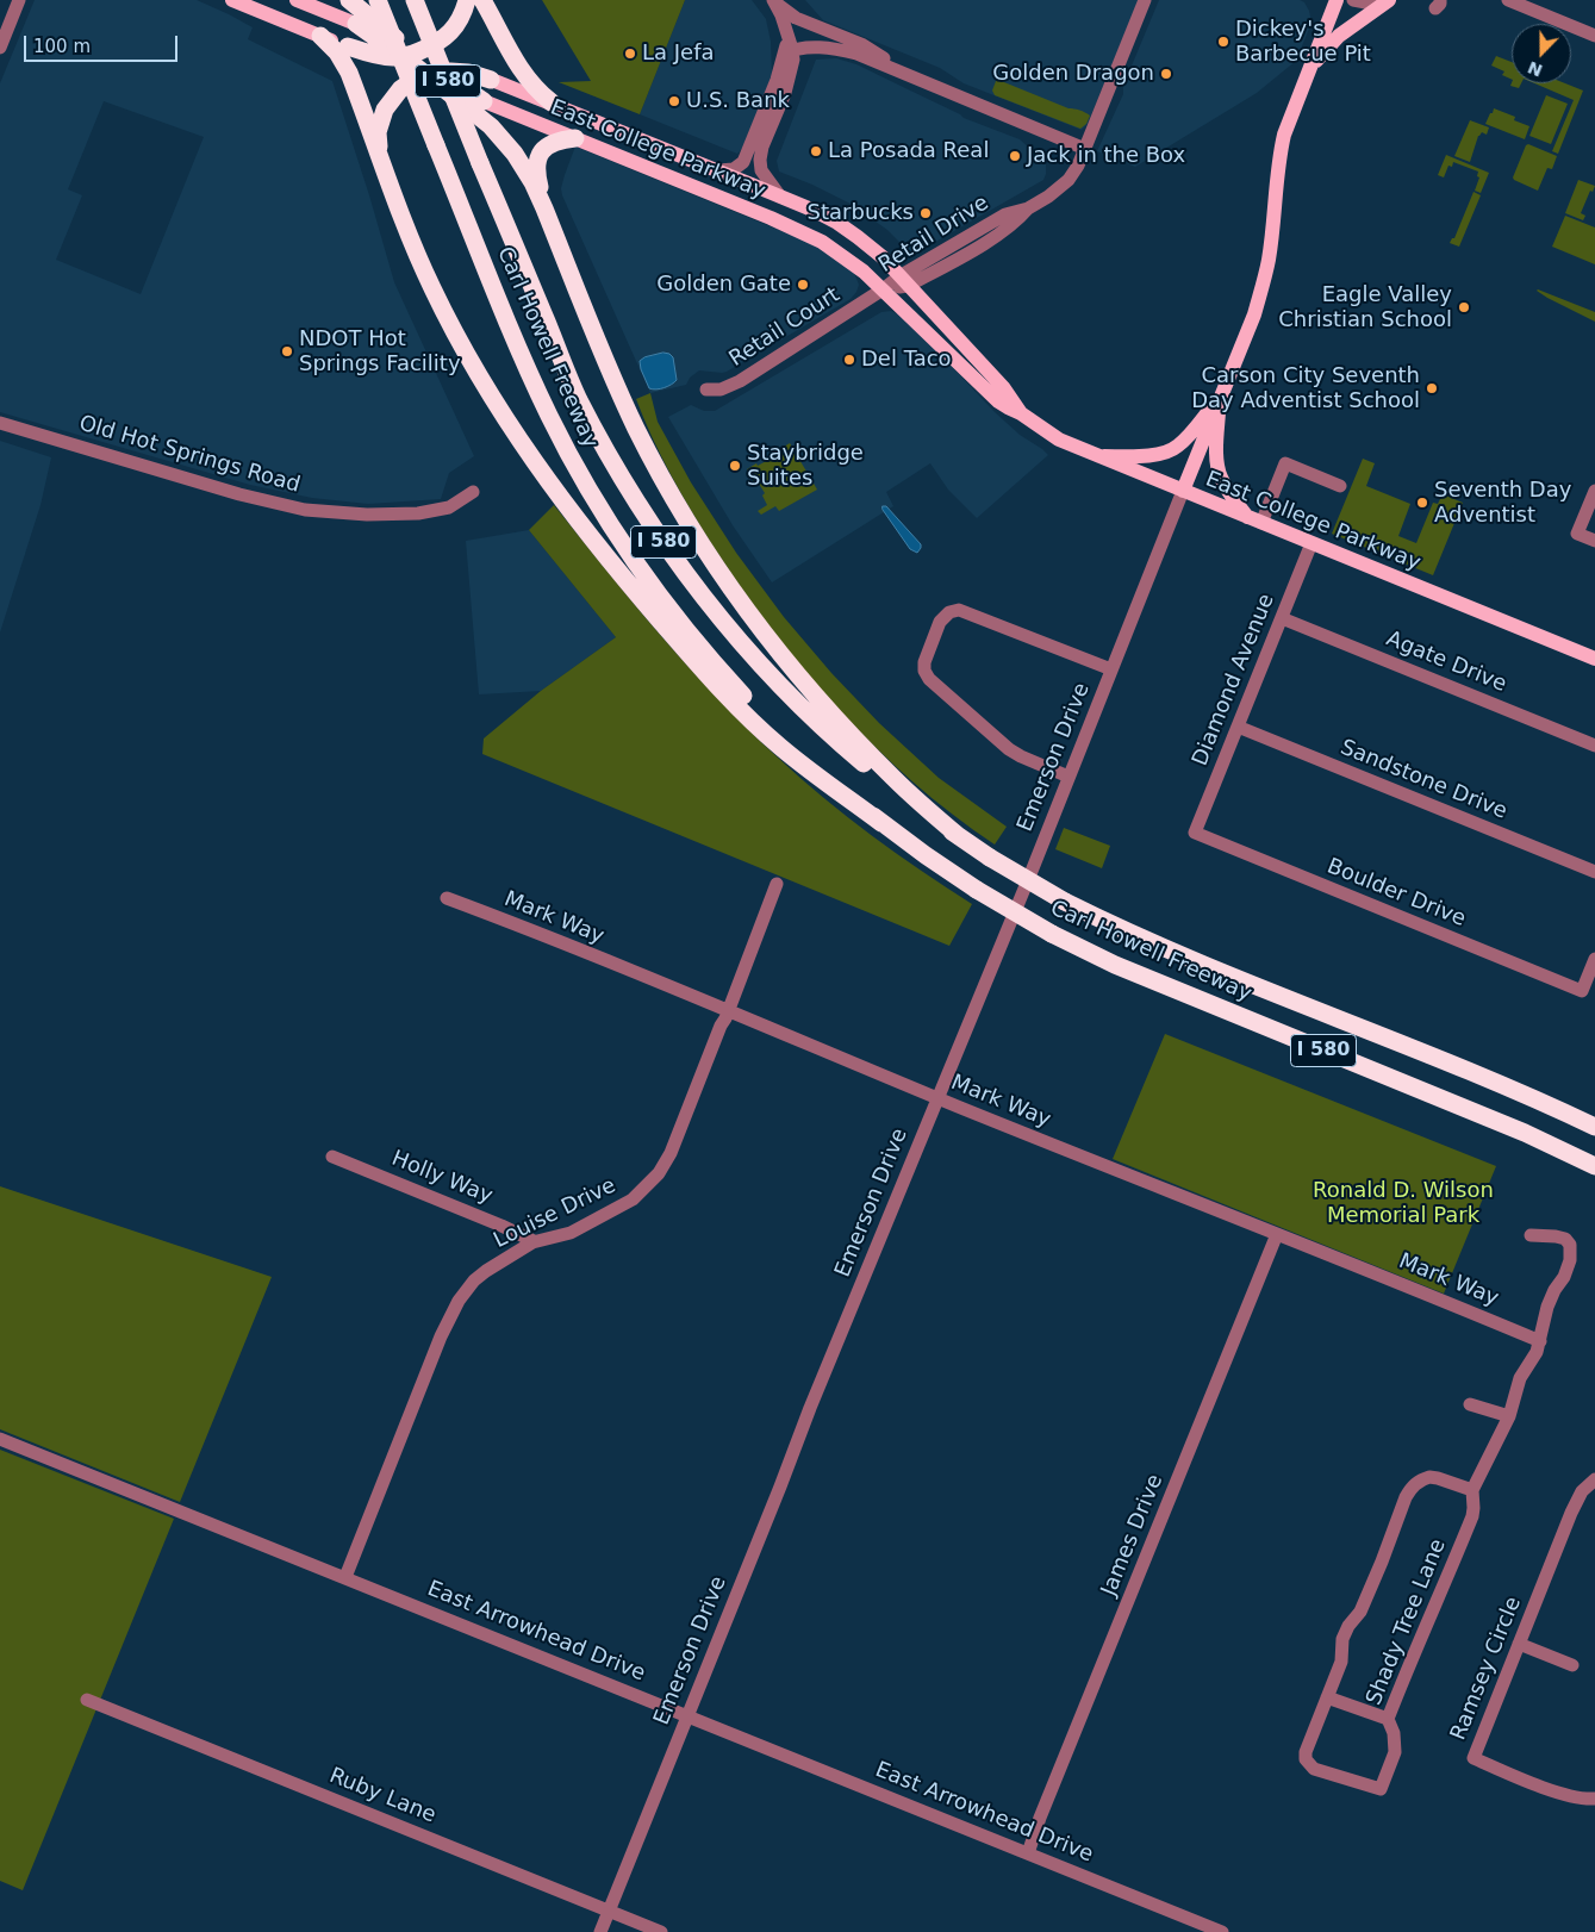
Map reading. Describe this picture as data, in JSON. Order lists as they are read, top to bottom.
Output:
{
  "streets": {
    "highway": ["I 580", "Carl Howell Freeway"],
    "main road": ["East College Parkway"],
    "street": [
      "Retail Drive",
      "Retail Court",
      "Old Hot Springs Road",
      "Agate Drive",
      "Diamond Avenue",
      "Emerson Drive",
      "Sandstone Drive",
      "Boulder Drive",
      "Mark Way",
      "Holly Way",
      "Louise Drive",
      "James Drive",
      "Shady Tree Lane",
      "East Arrowhead Drive",
      "Ramsey Circle",
      "Ruby Lane"
    ]
  },
  "crossings": [
    ["East College Parkway", "Retail Drive"],
    ["East College Parkway", "Retail Court"],
    ["East College Parkway", "Diamond Avenue"],
    ["East College Parkway", "Emerson Drive"],
    ["Retail Drive", "Retail Court"],
    ["Agate Drive", "Diamond Avenue"],
    ["Diamond Avenue", "Sandstone Drive"],
    ["Diamond Avenue", "Boulder Drive"],
    ["Emerson Drive", "Mark Way"],
    ["Emerson Drive", "East Arrowhead Drive"],
    ["Emerson Drive", "Ruby Lane"],
    ["Mark Way", "Louise Drive"],
    ["Mark Way", "James Drive"],
    ["Mark Way", "Shady Tree Lane"],
    ["Holly Way", "Louise Drive"],
    ["Louise Drive", "East Arrowhead Drive"],
    ["James Drive", "East Arrowhead Drive"]
  ],
  "parks": ["Ronald D. Wilson Memorial Park"],
  "places": [
    "Dickey's Barbecue Pit",
    "La Jefa",
    "Golden Dragon",
    "U.S. Bank",
    "La Posada Real",
    "Jack in the Box",
    "Starbucks",
    "Golden Gate",
    "Eagle Valley Christian School",
    "NDOT Hot Springs Facility",
    "Del Taco",
    "Carson City Seventh Day Adventist School",
    "Staybridge Suites",
    "Seventh Day Adventist"
  ],
  "scale_bar": "100 m",
  "north": "bottom"
}
